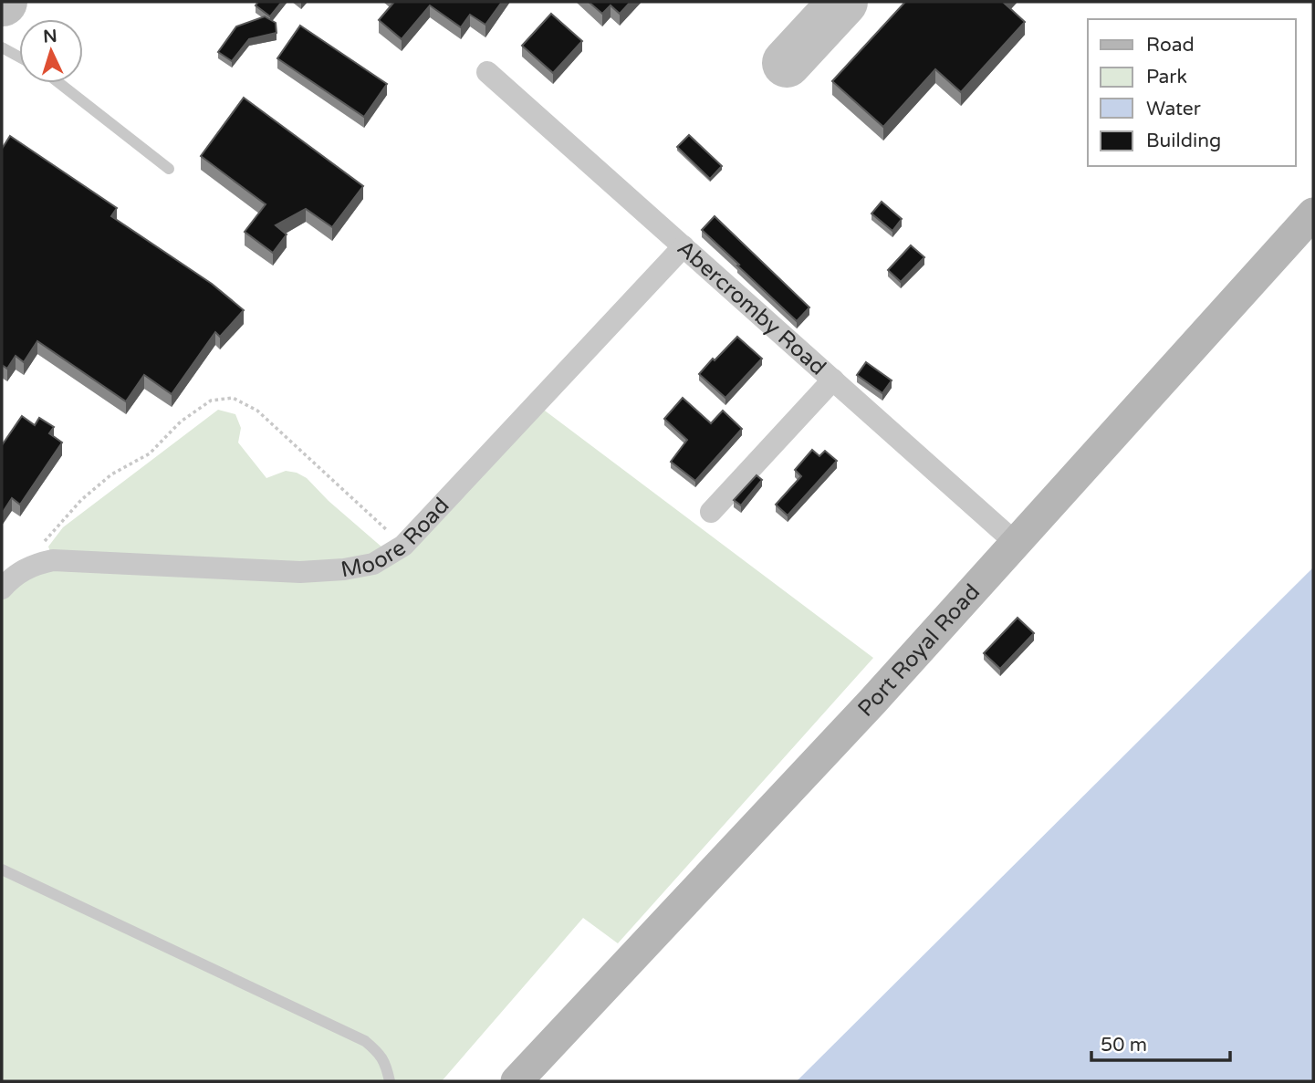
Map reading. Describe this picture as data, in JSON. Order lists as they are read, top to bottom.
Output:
{
  "streets": {
    "main road": ["Port Royal Road"],
    "street": ["Abercromby Road", "Moore Road"]
  },
  "crossings": [
    ["Abercromby Road", "Moore Road"],
    ["Abercromby Road", "Port Royal Road"]
  ],
  "legend": [
    "Road",
    "Park",
    "Water",
    "Building"
  ],
  "scale_bar": "50 m",
  "north": "top"
}
